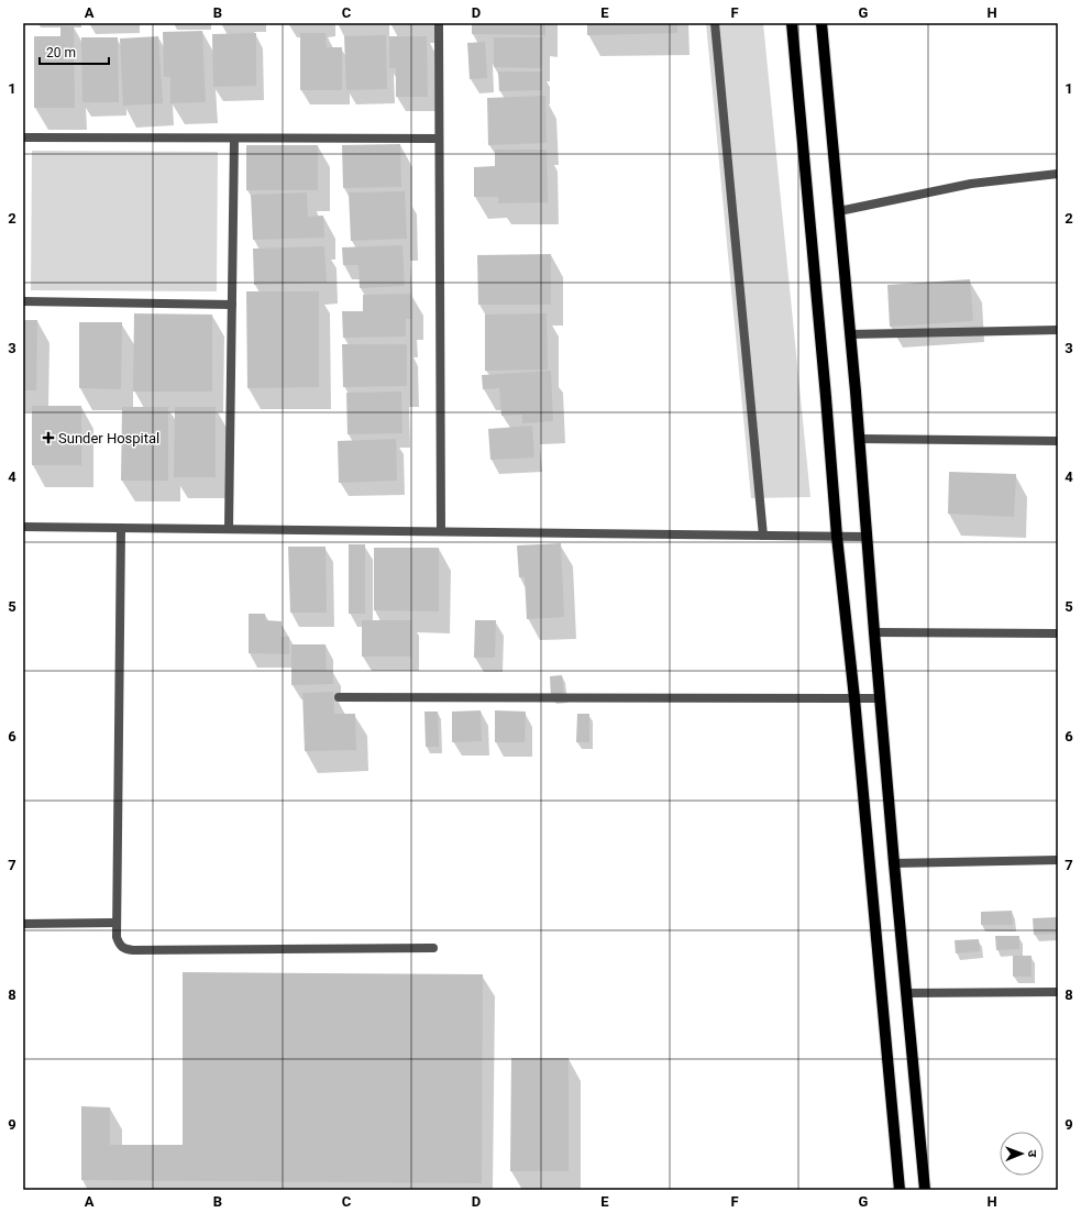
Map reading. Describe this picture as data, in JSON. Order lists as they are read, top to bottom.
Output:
{
  "places": {
    "health": ["Sunder Hospital"]
  },
  "scale_bar": "20 m",
  "north": "right",
  "grid": {
    "columns": [
      "A",
      "B",
      "C",
      "D",
      "E",
      "F",
      "G",
      "H"
    ],
    "rows": [
      "1",
      "2",
      "3",
      "4",
      "5",
      "6",
      "7",
      "8",
      "9"
    ]
  }
}
